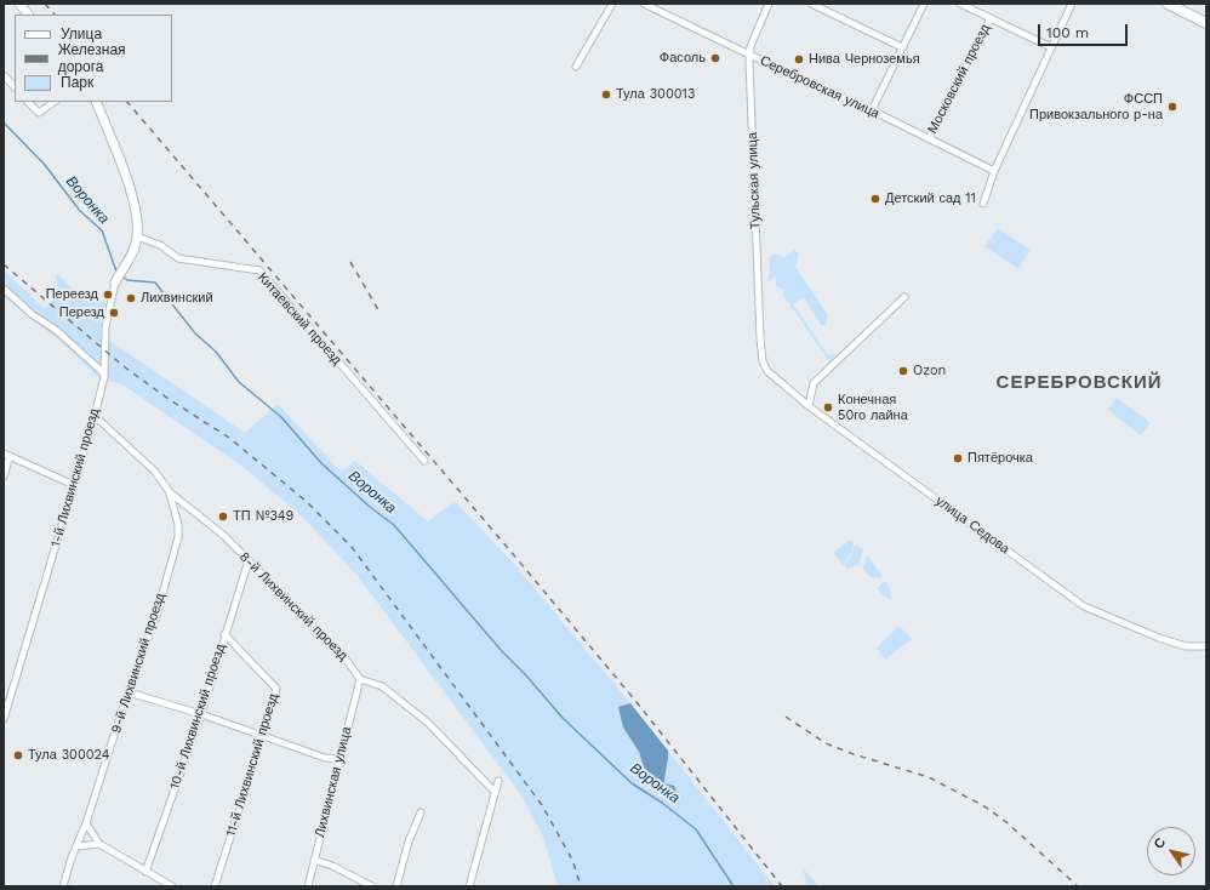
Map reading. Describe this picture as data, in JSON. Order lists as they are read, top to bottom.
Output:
{
  "streets": {
    "street": [
      "Московский проезд",
      "Серебровская улица",
      "Тульская улица",
      "Китаевский проезд",
      "1-й Лихвинский проезд",
      "улица Седова",
      "8-й Лихвинский проезд",
      "9-й Лихвинский проезд",
      "10-й Лихвинский проезд",
      "11-й Лихвинский проезд",
      "Лихвинская улица"
    ]
  },
  "crossings": [
    ["Московский проезд", "Серебровская улица"],
    ["Серебровская улица", "Тульская улица"],
    ["Тульская улица", "улица Седова"],
    ["Китаевский проезд", "1-й Лихвинский проезд"],
    ["1-й Лихвинский проезд", "8-й Лихвинский проезд"],
    ["8-й Лихвинский проезд", "9-й Лихвинский проезд"],
    ["8-й Лихвинский проезд", "10-й Лихвинский проезд"],
    ["8-й Лихвинский проезд", "Лихвинская улица"],
    ["10-й Лихвинский проезд", "11-й Лихвинский проезд"]
  ],
  "districts": ["СЕРЕБРОВСКИЙ"],
  "water": ["Воронка"],
  "places": [
    "Фасоль",
    "Нива Черноземья",
    "Тула 300013",
    "ФССП Привокзального р-на",
    "Детский сад 11",
    "Переезд",
    "Лихвинский",
    "Перезд",
    "Ozon",
    "Конечная 50го лайна",
    "Пятёрочка",
    "ТП №349",
    "Тула 300024"
  ],
  "legend": ["Улица", "Железная дорога", "Парк"],
  "scale_bar": "100 m",
  "north": "top left"
}
